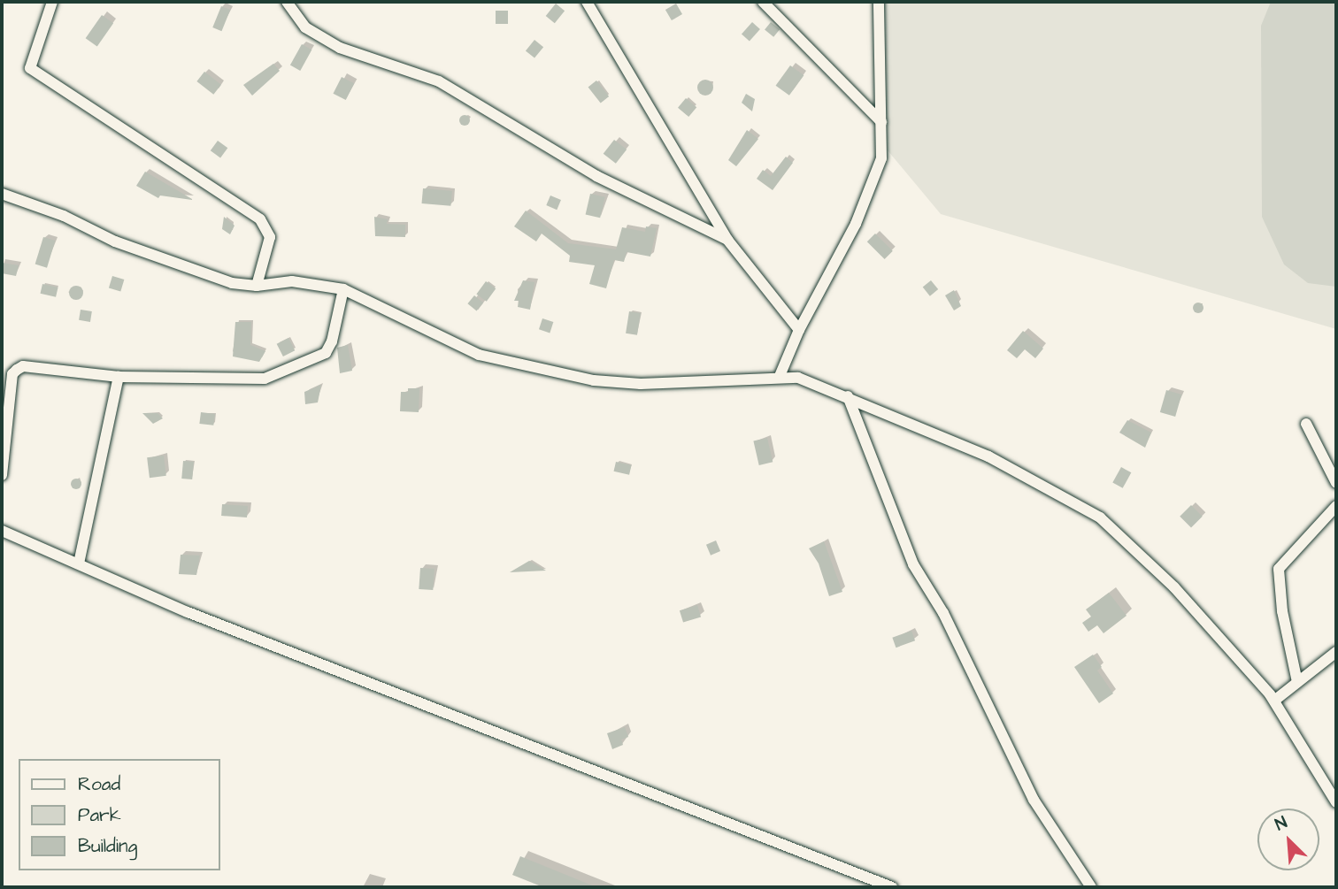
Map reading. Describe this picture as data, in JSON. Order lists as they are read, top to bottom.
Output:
{
  "legend": ["Road", "Park", "Building"],
  "north": "top left"
}
